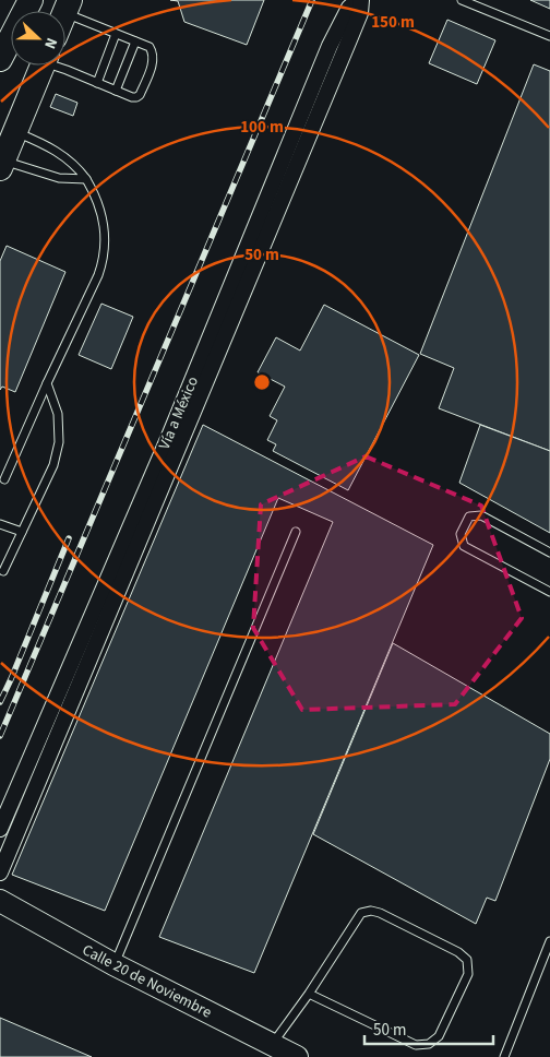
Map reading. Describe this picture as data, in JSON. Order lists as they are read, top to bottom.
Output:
{
  "streets": {
    "street": ["Vía a México", "Calle 20 de Noviembre"]
  },
  "scale_bar": "50 m",
  "north": "right",
  "rings": ["150 m", "100 m", "50 m"]
}
